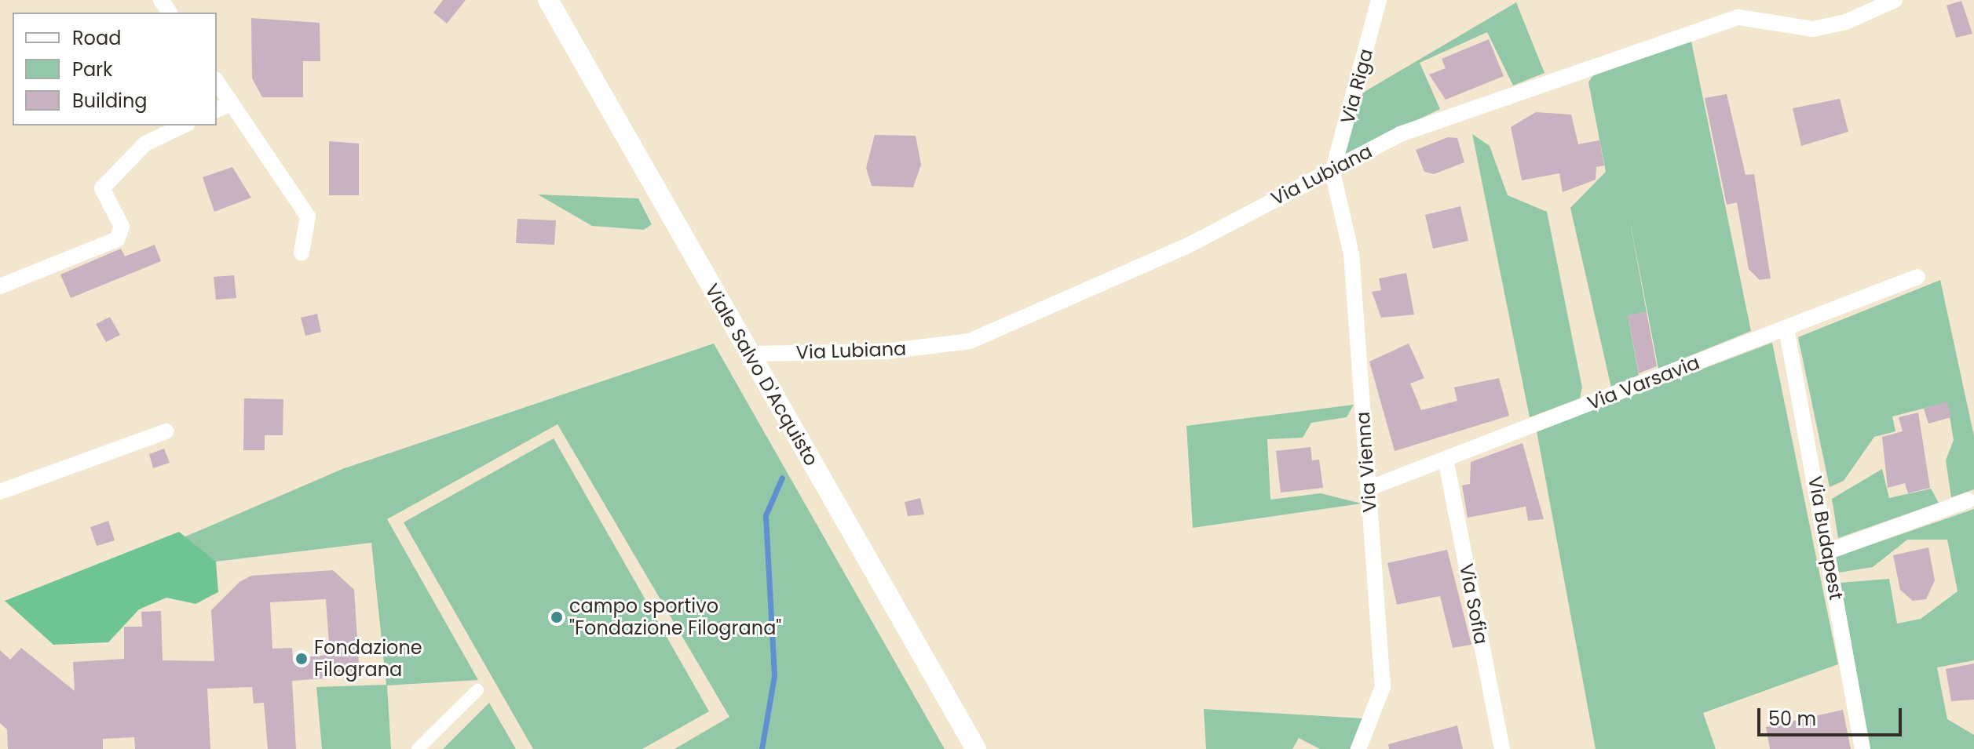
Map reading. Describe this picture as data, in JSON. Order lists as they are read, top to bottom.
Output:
{
  "streets": {
    "street": [
      "Via Riga",
      "Via Lubiana",
      "Viale Salvo D'Acquisto",
      "Via Varsavia",
      "Via Vienna",
      "Via Budapest",
      "Via Sofia"
    ]
  },
  "crossings": [
    ["Via Riga", "Via Lubiana"],
    ["Via Riga", "Via Vienna"],
    ["Via Lubiana", "Viale Salvo D'Acquisto"],
    ["Via Lubiana", "Via Vienna"],
    ["Via Varsavia", "Via Vienna"],
    ["Via Varsavia", "Via Budapest"],
    ["Via Varsavia", "Via Sofia"]
  ],
  "places": ["campo sportivo \"Fondazione Filograna\"", "Fondazione Filograna"],
  "legend": ["Road", "Park", "Building"],
  "scale_bar": "50 m"
}
